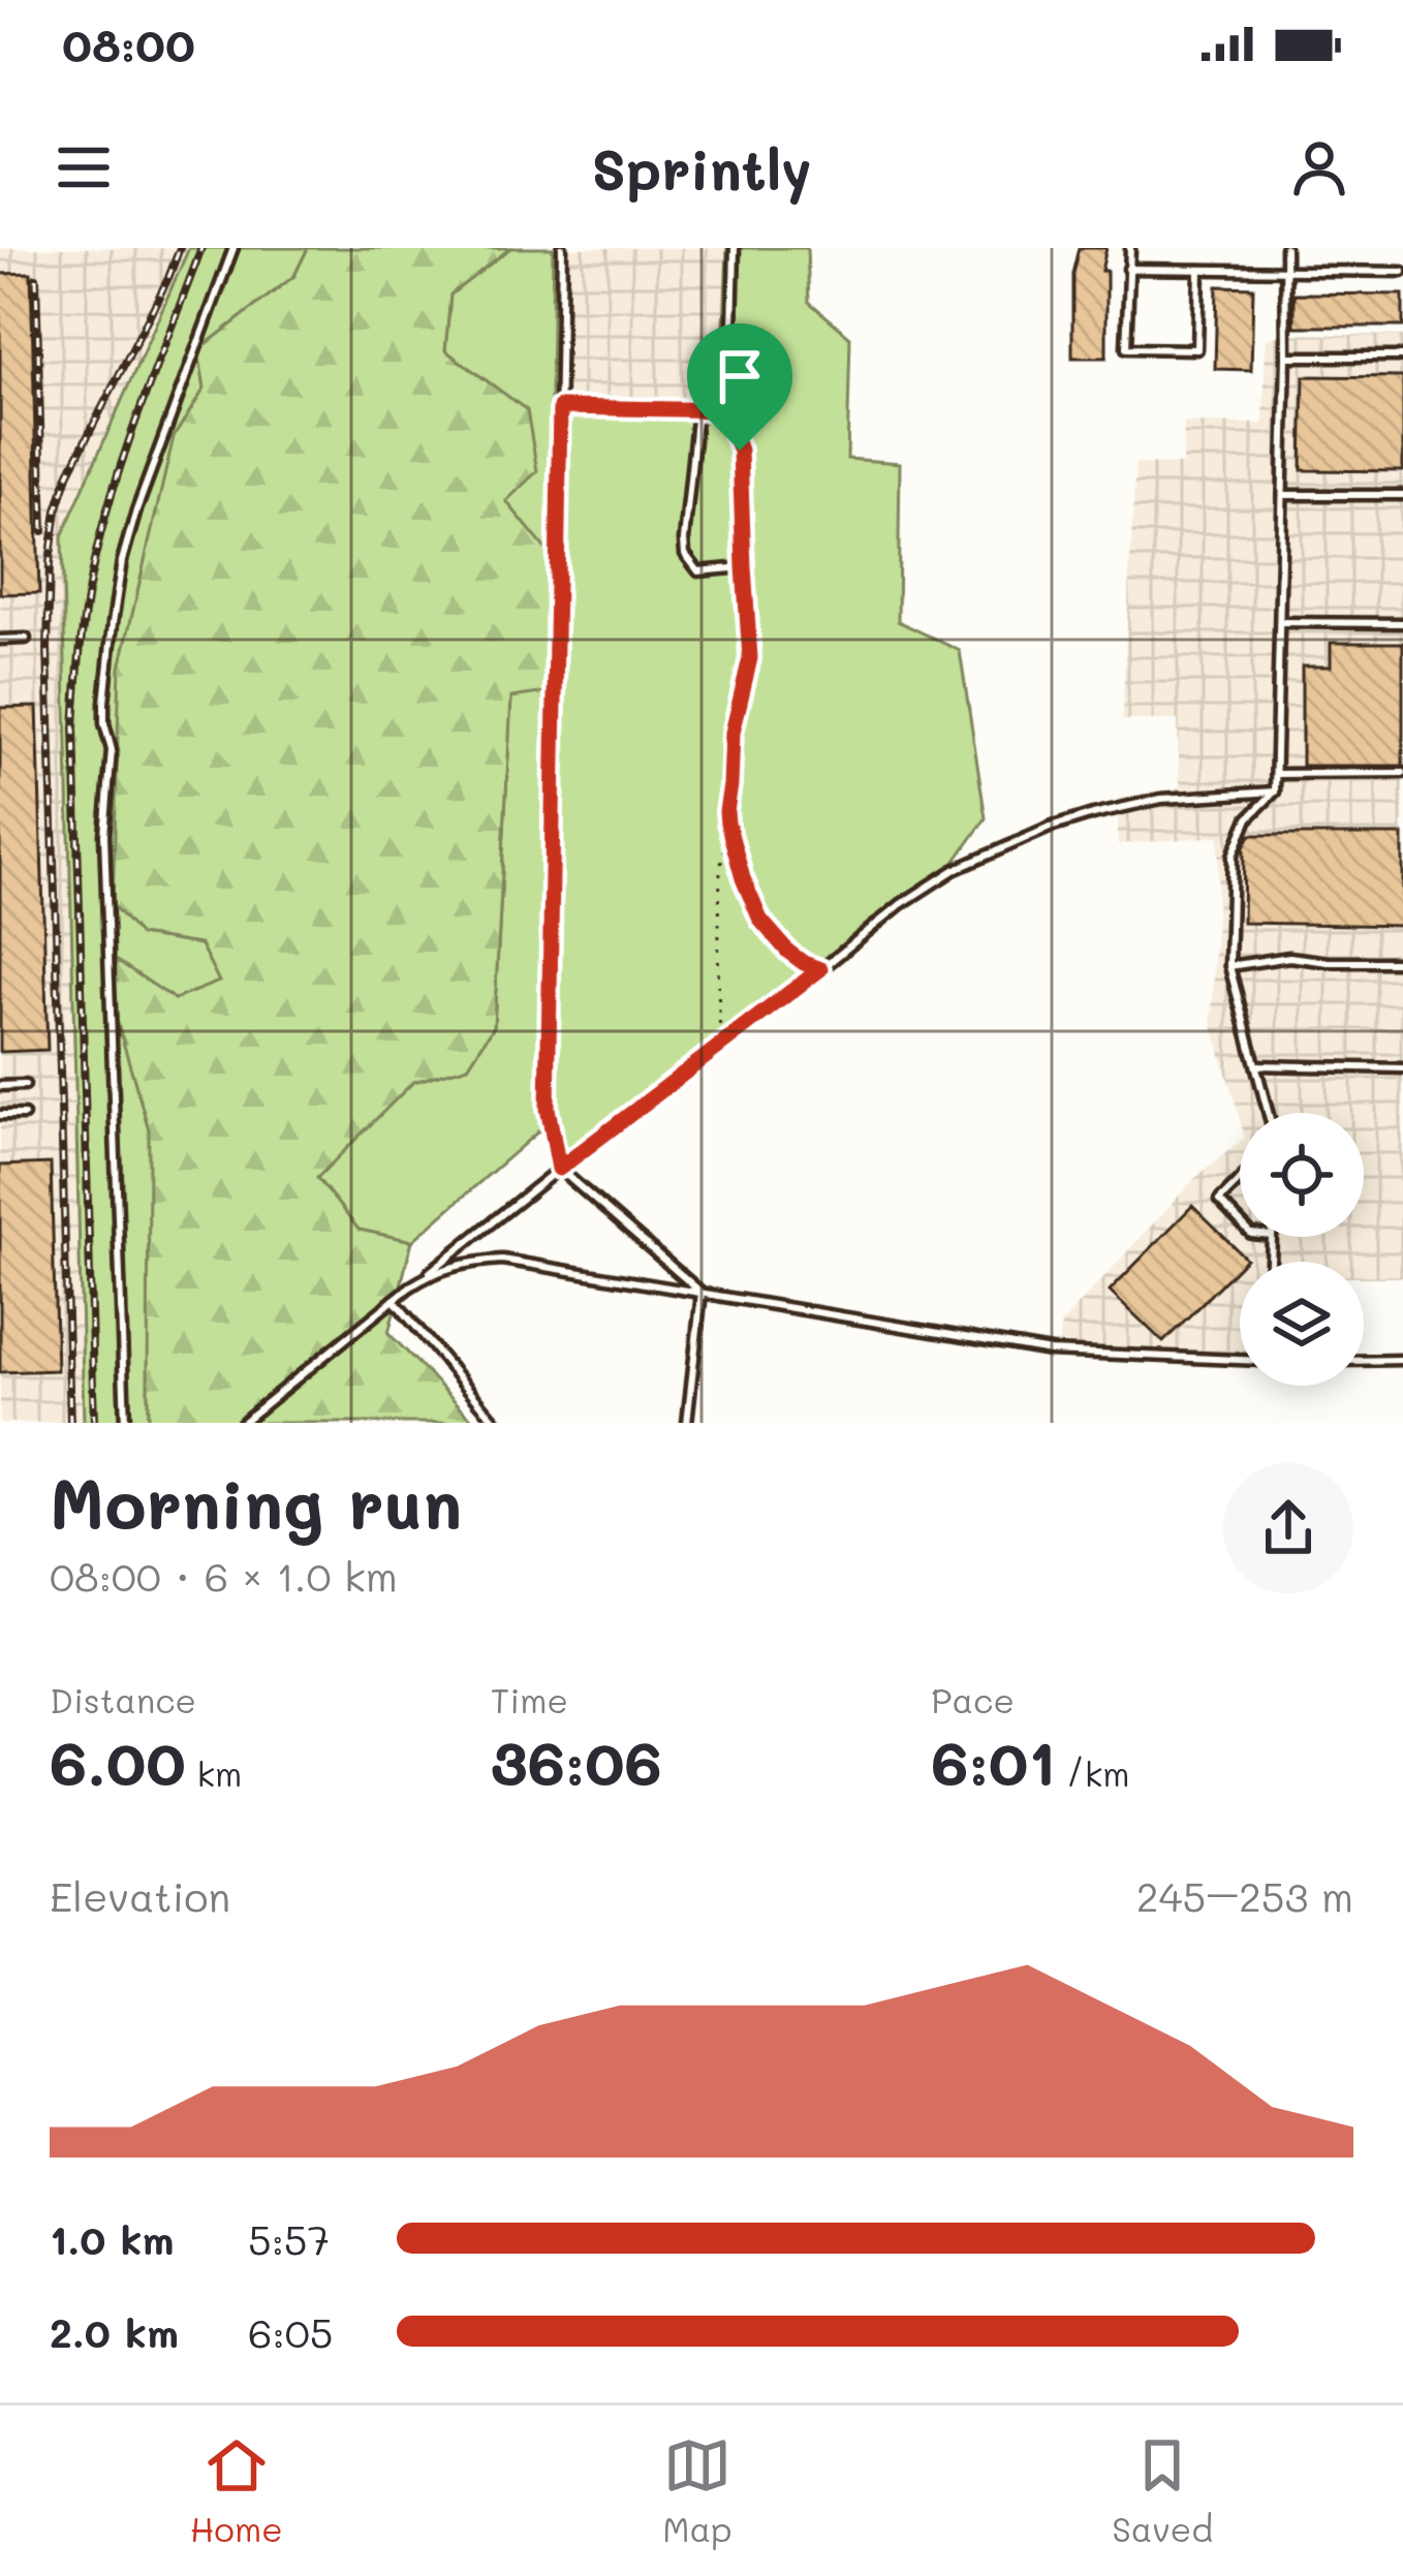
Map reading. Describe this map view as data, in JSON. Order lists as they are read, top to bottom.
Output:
{
  "page": {
    "status": "08:00",
    "header": "Sprintly",
    "heading": ["Morning run", "08:00 · 6 × 1.0 km"],
    "stats": [
      ["Distance", "6.00 km"],
      ["Time", "36:06"],
      ["Pace", "6:01 /km"]
    ],
    "chart": ["Elevation", "245–253 m"],
    "list": [
      {
        "name": "1.0 km",
        "note": "5:57"
      },
      {
        "name": "2.0 km",
        "note": "6:05"
      }
    ],
    "tabs": ["Home", "Map", "Saved"]
  }
}
